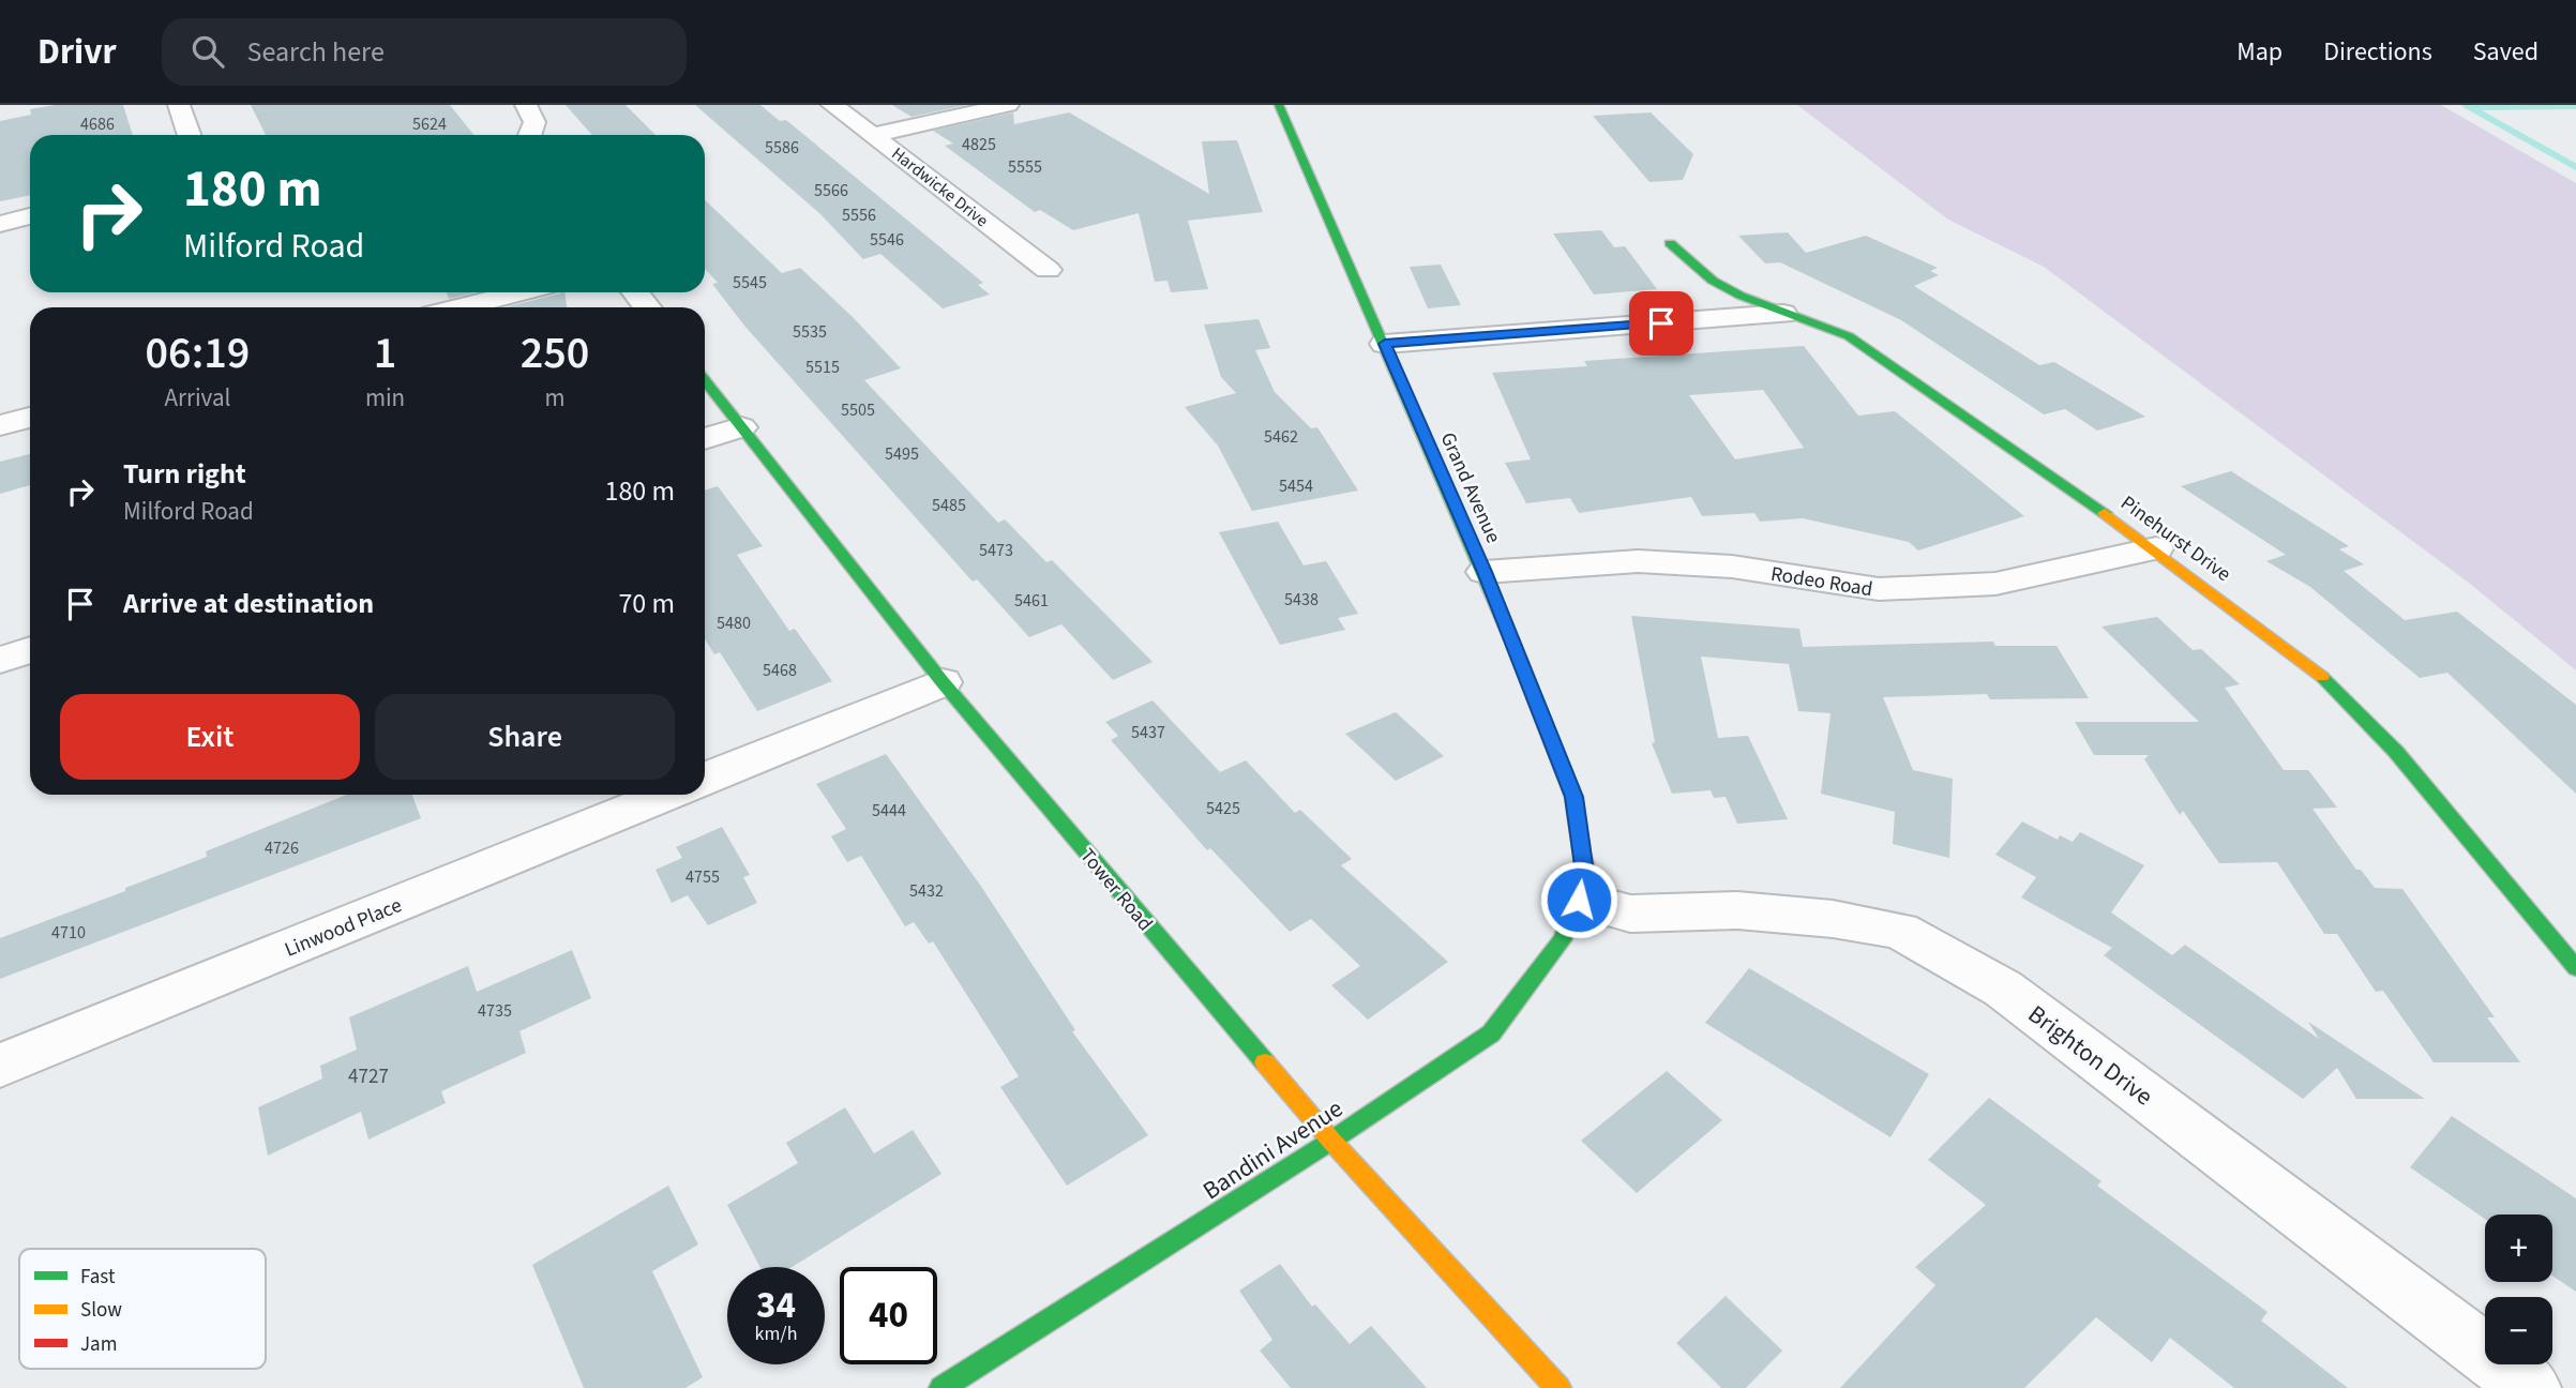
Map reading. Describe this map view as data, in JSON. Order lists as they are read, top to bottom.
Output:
{
  "streets": {
    "street": [
      "Hardwicke Drive",
      "Grand Avenue",
      "Pinehurst Drive",
      "Rodeo Road",
      "Tower Road",
      "Linwood Place",
      "Brighton Drive",
      "Bandini Avenue"
    ]
  },
  "crossings": [
    ["Grand Avenue", "Rodeo Road"],
    ["Grand Avenue", "Brighton Drive"],
    ["Grand Avenue", "Bandini Avenue"],
    ["Pinehurst Drive", "Rodeo Road"],
    ["Tower Road", "Bandini Avenue"],
    ["Brighton Drive", "Bandini Avenue"]
  ],
  "house_numbers": [
    "4686",
    "5624",
    "4825",
    "5586",
    "5555",
    "5566",
    "5556",
    "5546",
    "5545",
    "5535",
    "5515",
    "5505",
    "5462",
    "5495",
    "5454",
    "5485",
    "5473",
    "5438",
    "5461",
    "5480",
    "5468",
    "5437",
    "5425",
    "5444",
    "4726",
    "4755",
    "5432",
    "4710",
    "4735",
    "4727"
  ],
  "legend": ["Fast", "Slow", "Jam"],
  "page": {
    "header": "Drivr",
    "search": "Search here",
    "nav": ["Map", "Directions", "Saved"],
    "turn": ["180 m", "Milford Road"],
    "eta": [
      "06:19",
      "Arrival",
      "1",
      "min",
      "250",
      "m"
    ],
    "list": [
      {
        "name": "Turn right",
        "note": "Milford Road",
        "value": "180 m"
      },
      {
        "name": "Arrive at destination",
        "value": "70 m"
      }
    ],
    "buttons": ["Exit", "Share"],
    "map_buttons": ["+", "−"],
    "speed": "34 km/h",
    "limit": "40"
  }
}
